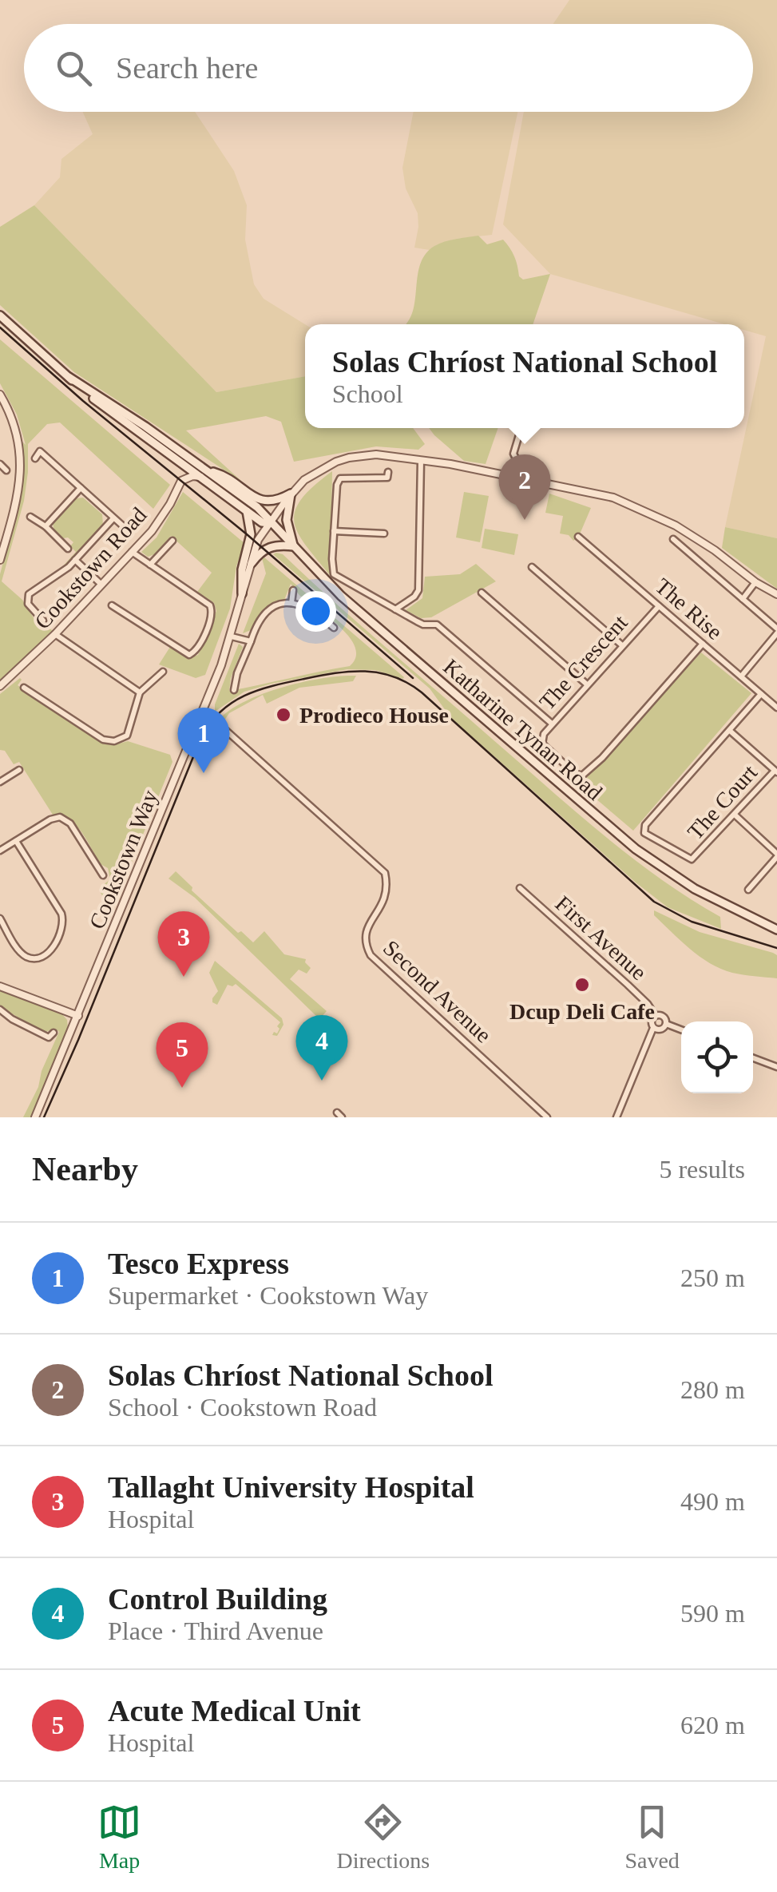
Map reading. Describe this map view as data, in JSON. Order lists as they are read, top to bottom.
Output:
{
  "streets": {
    "main road": ["Katharine Tynan Road"],
    "street": [
      "Cookstown Road",
      "The Rise",
      "The Crescent",
      "The Court",
      "Cookstown Way",
      "First Avenue",
      "Second Avenue"
    ]
  },
  "crossings": [
    ["The Rise", "The Crescent"],
    ["Katharine Tynan Road", "Cookstown Way"],
    ["Cookstown Way", "Second Avenue"]
  ],
  "places": ["Prodieco House", "Dcup Deli Cafe"],
  "page": {
    "search": "Search here",
    "popup": ["Solas Chríost National School", "School"],
    "pins": [
      "2",
      "1",
      "3",
      "4",
      "5"
    ],
    "heading": ["Nearby", "5 results"],
    "list": [
      {
        "mark": "1",
        "name": "Tesco Express",
        "note": "Supermarket · Cookstown Way",
        "value": "250 m"
      },
      {
        "mark": "2",
        "name": "Solas Chríost National School",
        "note": "School · Cookstown Road",
        "value": "280 m"
      },
      {
        "mark": "3",
        "name": "Tallaght University Hospital",
        "note": "Hospital",
        "value": "490 m"
      },
      {
        "mark": "4",
        "name": "Control Building",
        "note": "Place · Third Avenue",
        "value": "590 m"
      },
      {
        "mark": "5",
        "name": "Acute Medical Unit",
        "note": "Hospital",
        "value": "620 m"
      }
    ],
    "nav": ["Map", "Directions", "Saved"]
  }
}
